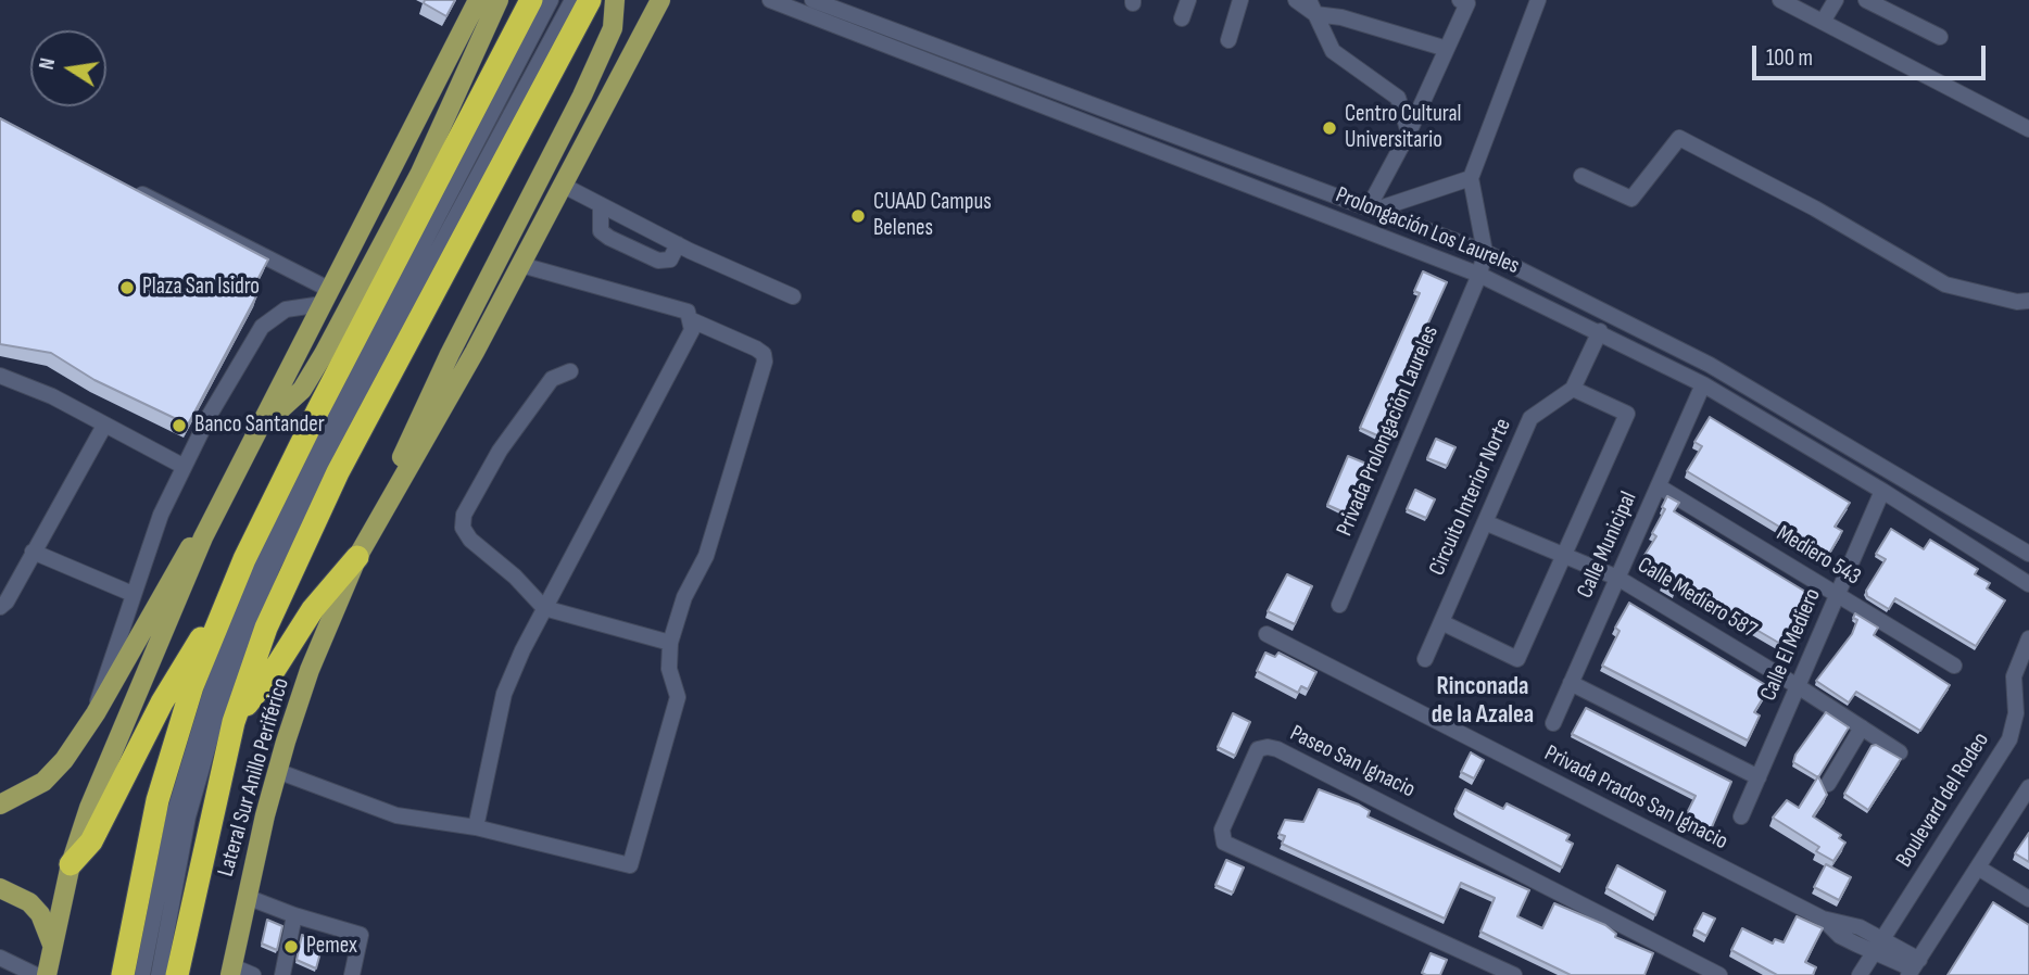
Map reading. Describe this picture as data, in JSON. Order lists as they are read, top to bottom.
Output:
{
  "streets": {
    "main road": ["Lateral Sur Anillo Periférico"],
    "street": [
      "Prolongación Los Laureles",
      "Privada Prolongación Laureles",
      "Circuito Interior Norte",
      "Calle Municipal",
      "Mediero 543",
      "Calle Mediero 587",
      "Calle El Mediero",
      "Paseo San Ignacio",
      "Privada Prados San Ignacio",
      "Boulevard del Rodeo"
    ]
  },
  "crossings": [
    ["Prolongación Los Laureles", "Privada Prolongación Laureles"],
    ["Prolongación Los Laureles", "Calle Municipal"],
    ["Prolongación Los Laureles", "Calle El Mediero"],
    ["Circuito Interior Norte", "Calle Mediero 587"],
    ["Calle Municipal", "Mediero 543"],
    ["Calle Municipal", "Calle Mediero 587"],
    ["Mediero 543", "Calle El Mediero"],
    ["Calle Mediero 587", "Calle El Mediero"],
    ["Privada Prados San Ignacio", "Boulevard del Rodeo"]
  ],
  "districts": ["Rinconada de la Azalea"],
  "places": [
    "Centro Cultural Universitario",
    "CUAAD Campus Belenes",
    "Plaza San Isidro",
    "Banco Santander",
    "Pemex"
  ],
  "scale_bar": "100 m",
  "north": "left"
}
